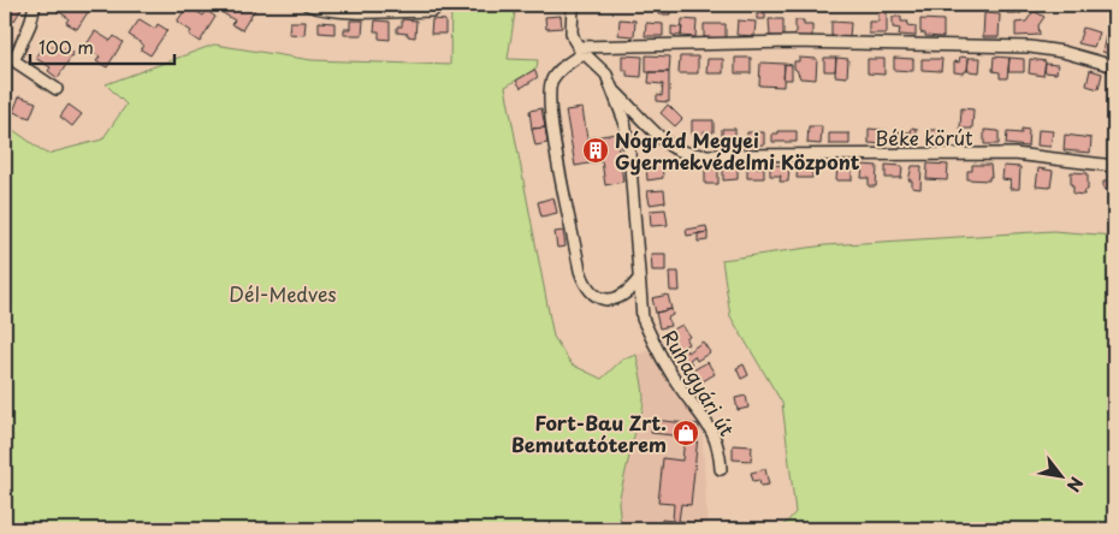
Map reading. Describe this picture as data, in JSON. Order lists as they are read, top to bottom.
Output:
{
  "streets": {
    "street": ["Béke körút", "Ruhagyári út"]
  },
  "crossings": [
    ["Béke körút", "Ruhagyári út"]
  ],
  "parks": ["Dél-Medves"],
  "places": {
    "building": ["Nógrád Megyei Gyermekvédelmi Központ"],
    "shop": ["Fort-Bau Zrt. Bemutatóterem"]
  },
  "scale_bar": "100 m",
  "north": "bottom right"
}
